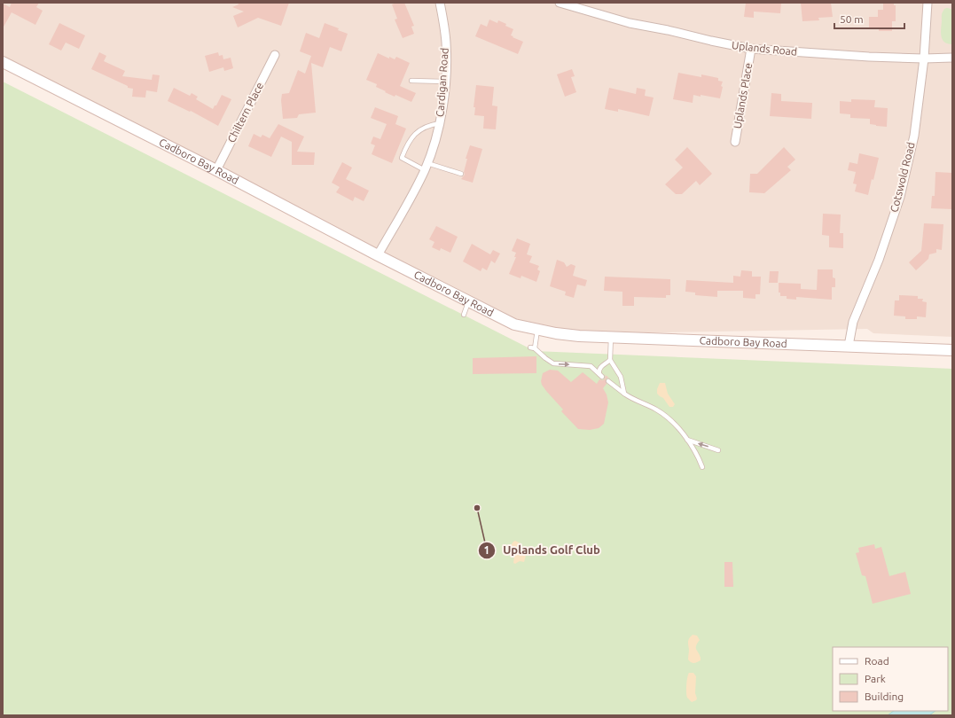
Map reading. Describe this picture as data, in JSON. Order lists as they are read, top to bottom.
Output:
{
  "streets": {
    "main road": ["Cadboro Bay Road"],
    "street": [
      "Uplands Road",
      "Cardigan Road",
      "Uplands Place",
      "Chiltern Place",
      "Cotswold Road"
    ]
  },
  "crossings": [
    ["Uplands Road", "Uplands Place"],
    ["Uplands Road", "Cotswold Road"],
    ["Cardigan Road", "Cadboro Bay Road"],
    ["Chiltern Place", "Cadboro Bay Road"],
    ["Cadboro Bay Road", "Cotswold Road"]
  ],
  "places": ["Uplands Golf Club"],
  "legend": ["Road", "Park", "Building"],
  "scale_bar": "50 m"
}
